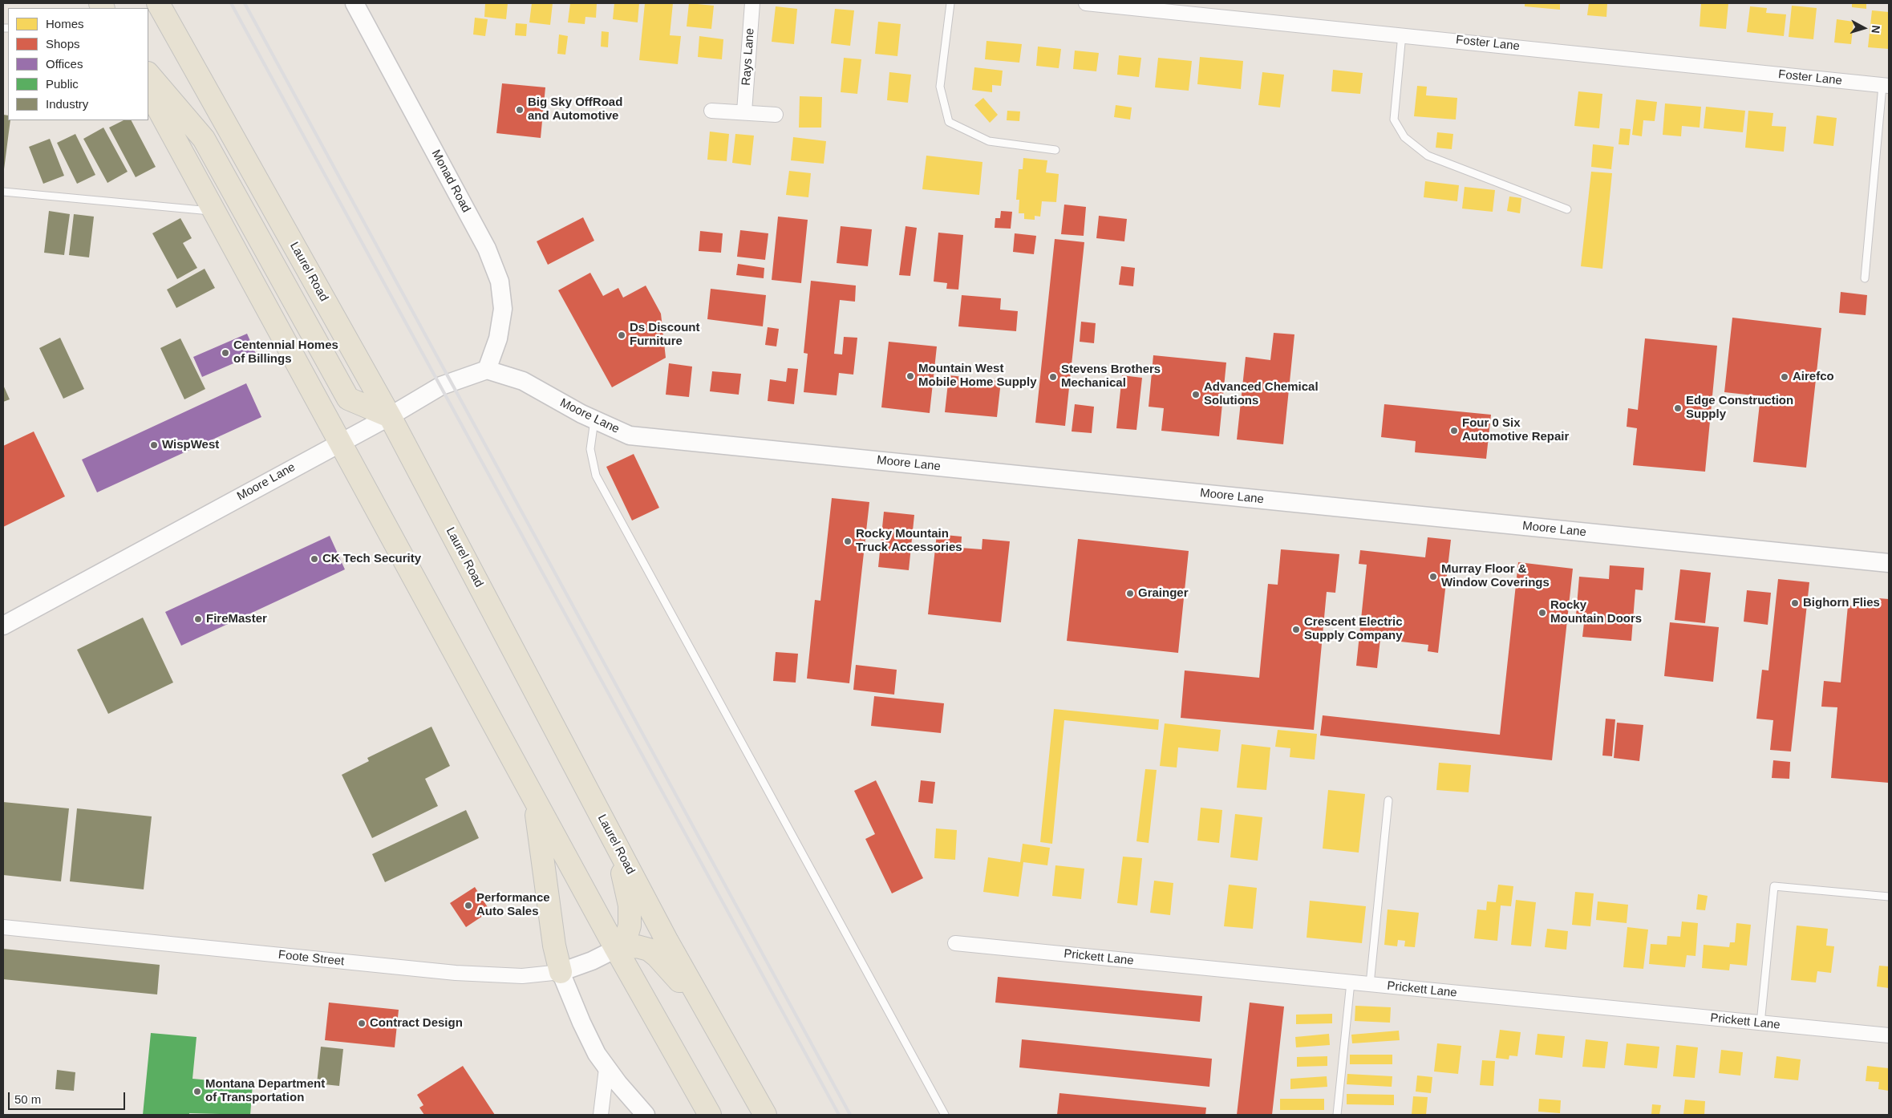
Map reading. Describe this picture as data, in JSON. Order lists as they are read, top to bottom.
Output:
{
  "streets": {
    "main road": ["Laurel Road"],
    "street": [
      "Foster Lane",
      "Rays Lane",
      "Monad Road",
      "Moore Lane",
      "Prickett Lane",
      "Foote Street"
    ]
  },
  "crossings": [
    ["Monad Road", "Moore Lane"],
    ["Laurel Road", "Moore Lane"]
  ],
  "places": [
    "Big Sky OffRoad and Automotive",
    "Ds Discount Furniture",
    "Centennial Homes of Billings",
    "Mountain West Mobile Home Supply",
    "Stevens Brothers Mechanical",
    "Airefco",
    "Advanced Chemical Solutions",
    "Edge Construction Supply",
    "Four 0 Six Automotive Repair",
    "WispWest",
    "Rocky Mountain Truck Accessories",
    "CK Tech Security",
    "Murray Floor & Window Coverings",
    "Grainger",
    "Bighorn Flies",
    "Rocky Mountain Doors",
    "FireMaster",
    "Crescent Electric Supply Company",
    "Performance Auto Sales",
    "Contract Design",
    "Montana Department of Transportation"
  ],
  "legend": [
    "Homes",
    "Shops",
    "Offices",
    "Public",
    "Industry"
  ],
  "scale_bar": "50 m",
  "north": "right"
}
